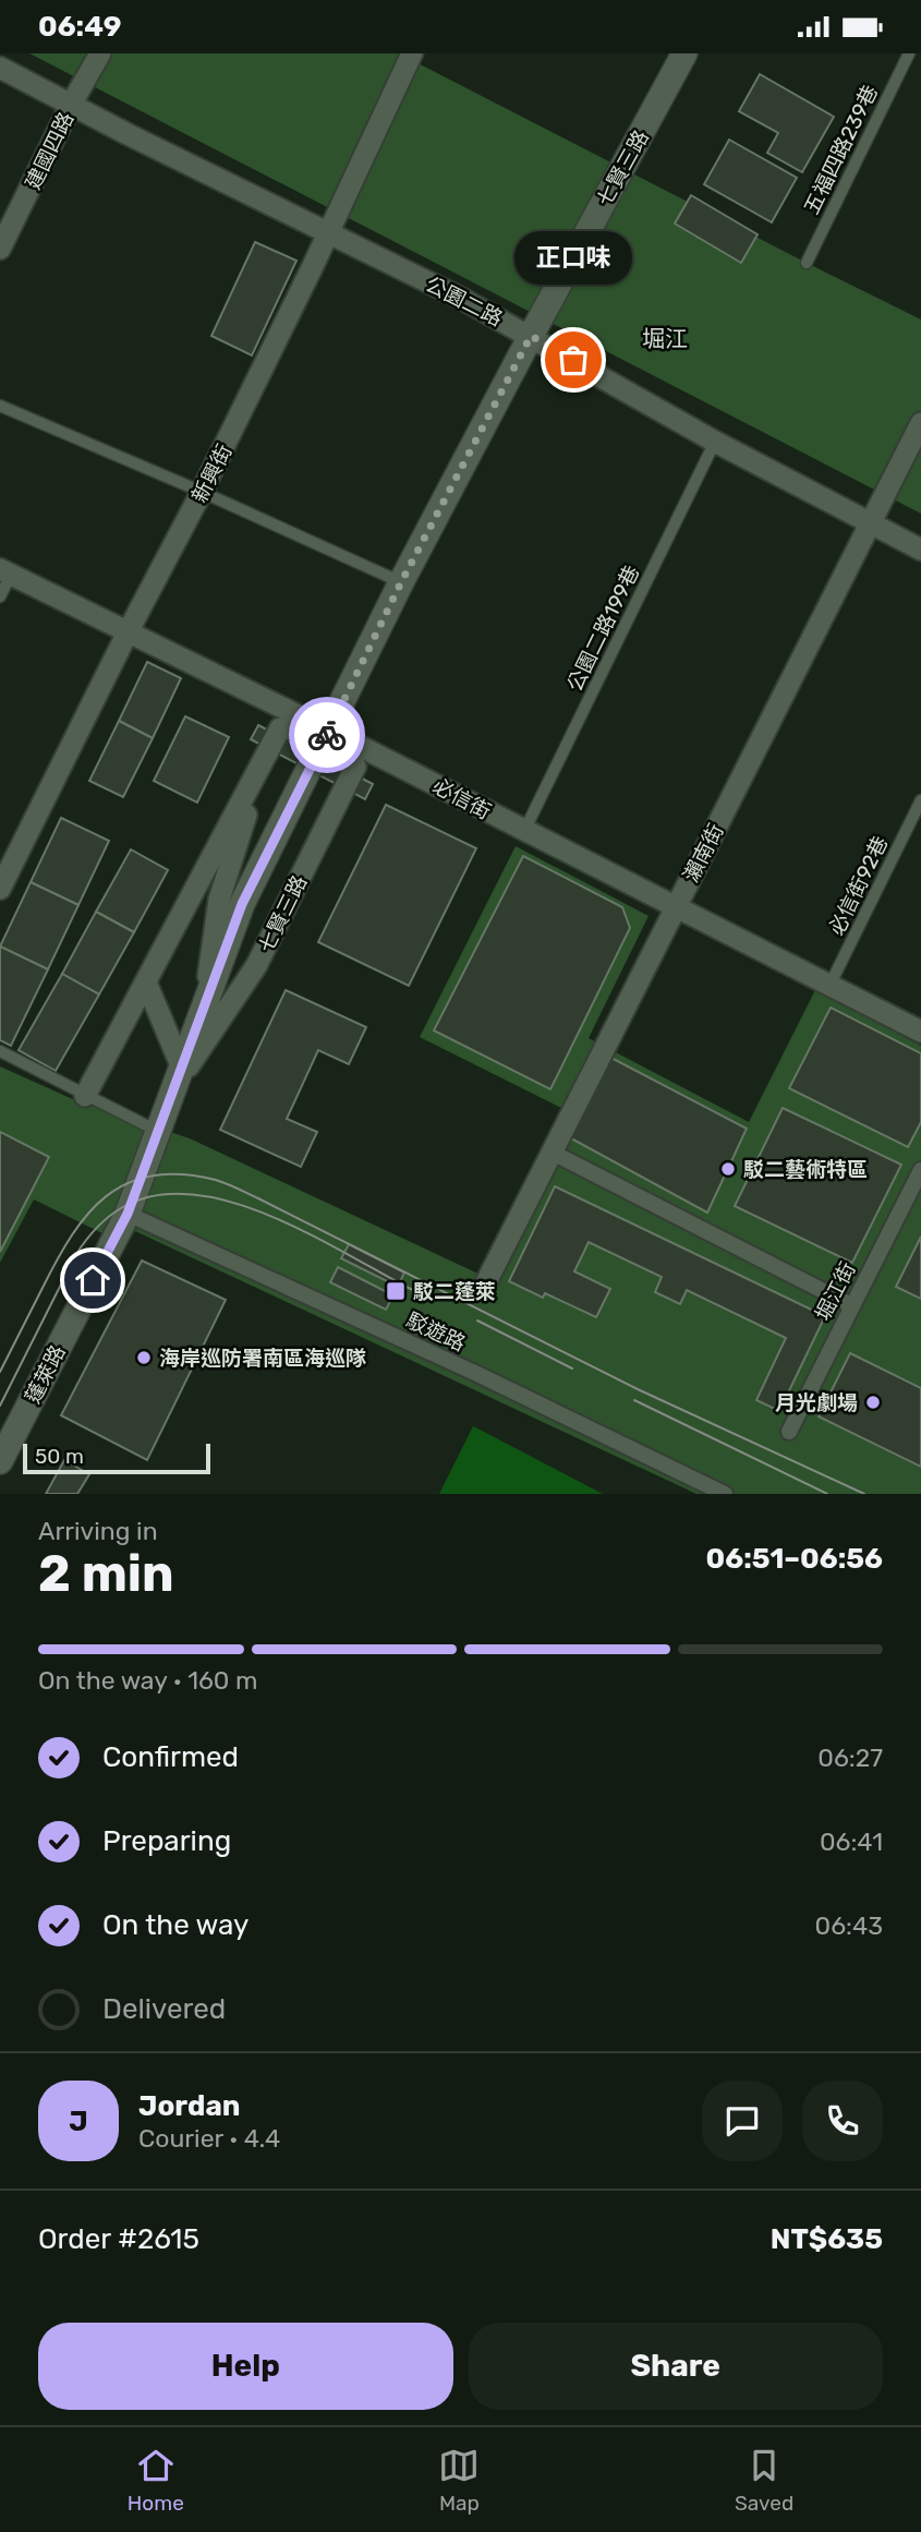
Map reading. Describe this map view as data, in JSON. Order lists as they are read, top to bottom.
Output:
{
  "streets": {
    "street": [
      "建國四路",
      "七賢三路",
      "公園二路",
      "新興街",
      "必信街",
      "瀨南街",
      "堀江街",
      "駁遊路",
      "蓬萊路"
    ],
    "lane": ["五福四路239巷", "公園二路199巷", "必信街92巷"]
  },
  "crossings": [
    ["建國四路", "公園二路"],
    ["七賢三路", "公園二路"],
    ["七賢三路", "必信街"],
    ["七賢三路", "蓬萊路"],
    ["公園二路", "新興街"],
    ["公園二路", "公園二路199巷"],
    ["公園二路", "瀨南街"],
    ["新興街", "必信街"],
    ["公園二路199巷", "必信街"],
    ["必信街", "瀨南街"],
    ["必信街", "必信街92巷"],
    ["駁遊路", "蓬萊路"]
  ],
  "districts": ["堀江"],
  "places": {
    "other": [
      "正口味",
      "駁二藝術特區",
      "海岸巡防署南區海巡隊",
      "月光劇場"
    ],
    "transit": ["駁二蓬萊"]
  },
  "scale_bar": "50 m",
  "page": {
    "status": "06:49",
    "bubble": "正口味",
    "scale": "50 m",
    "heading": ["2 min", "Arriving in", "06:51–06:56"],
    "panel": [
      "Jordan",
      "Courier · 4.4",
      "Order #2615",
      "NT$635"
    ],
    "bar": "On the way · 160 m",
    "list": [
      ["Confirmed", "06:27"],
      ["Preparing", "06:41"],
      ["On the way", "06:43"],
      "Delivered"
    ],
    "round": "J",
    "buttons": ["Help", "Share"],
    "tabs": ["Home", "Map", "Saved"]
  }
}
